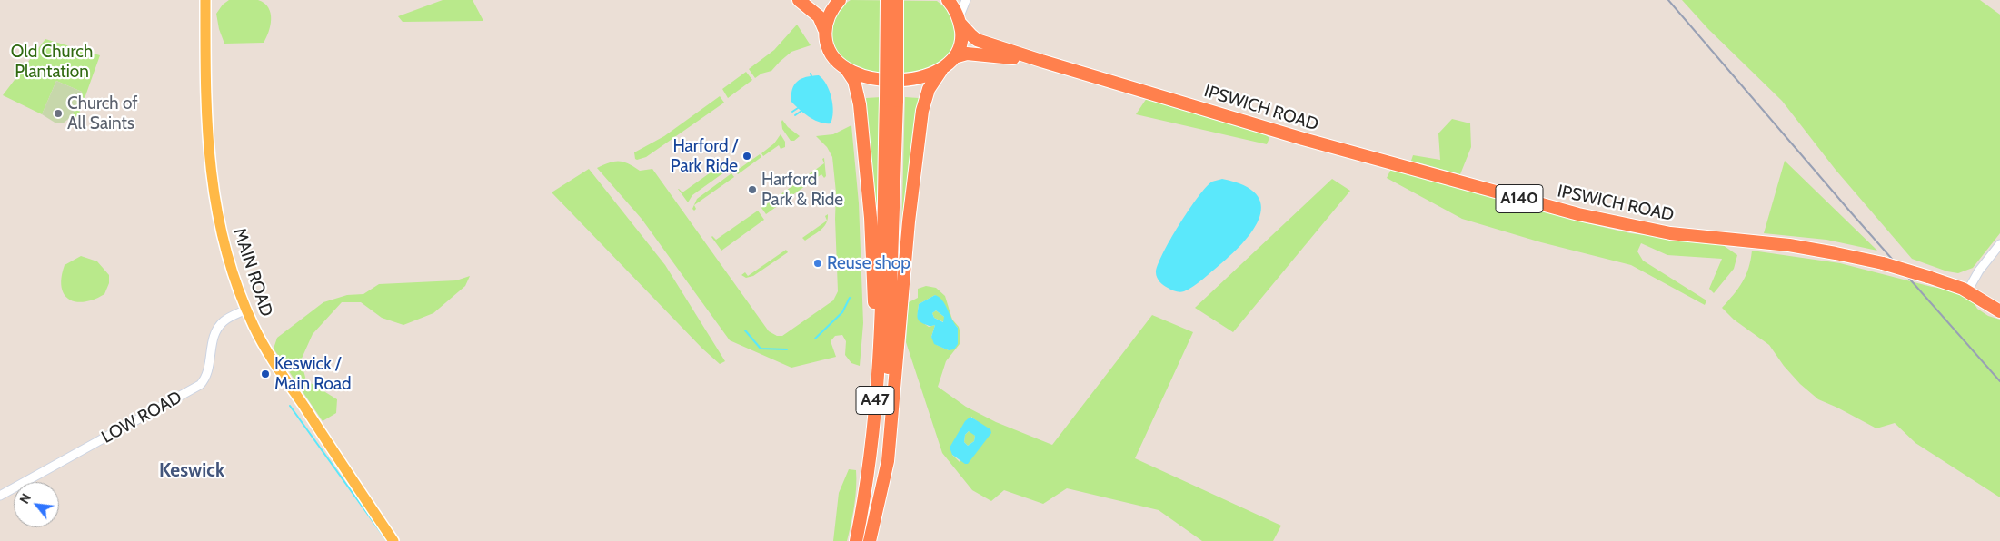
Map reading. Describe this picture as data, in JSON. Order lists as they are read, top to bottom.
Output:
{
  "streets": {
    "highway": ["IPSWICH ROAD", "A140", "A47"],
    "main road": ["MAIN ROAD"],
    "street": ["LOW ROAD"]
  },
  "crossings": [
    ["MAIN ROAD", "LOW ROAD"]
  ],
  "districts": ["Keswick"],
  "parks": ["Old Church Plantation"],
  "places": [
    "Church of All Saints",
    "Harford / Park Ride",
    "Harford Park & Ride",
    "Reuse shop",
    "Keswick / Main Road"
  ],
  "north": "top left"
}
